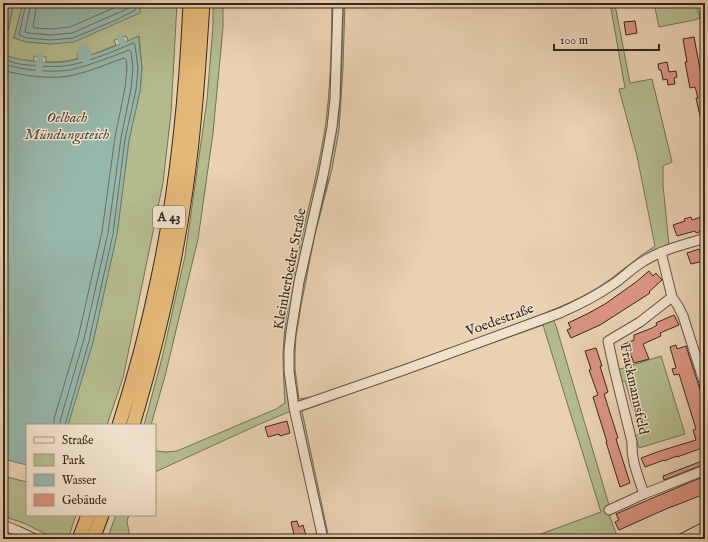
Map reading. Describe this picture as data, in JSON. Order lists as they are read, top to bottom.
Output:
{
  "streets": {
    "highway": ["A 43"],
    "street": ["Kleinherbeder Straße", "Voedestraße", "Frackmannsfeld"]
  },
  "crossings": [
    ["Kleinherbeder Straße", "Voedestraße"]
  ],
  "water": ["Oelbach Mündungsteich"],
  "legend": [
    "Straße",
    "Park",
    "Wasser",
    "Gebäude"
  ],
  "scale_bar": "100 m"
}
